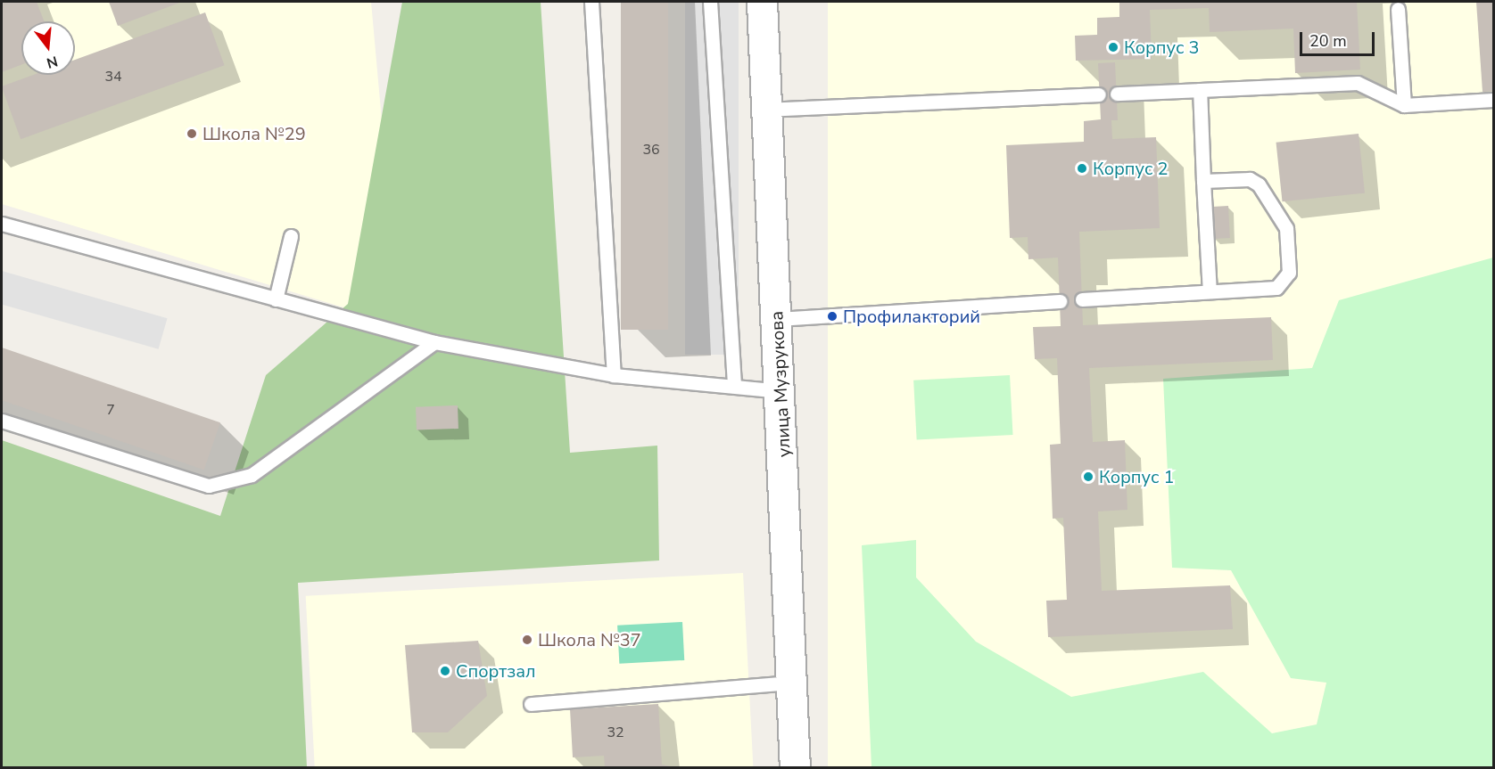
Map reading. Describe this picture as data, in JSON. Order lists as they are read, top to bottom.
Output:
{
  "streets": {
    "street": ["улица Музрукова"]
  },
  "places": [
    "Корпус 3",
    "Школа №29",
    "Корпус 2",
    "Профилакторий",
    "Корпус 1",
    "Школа №37",
    "Спортзал"
  ],
  "house_numbers": [
    "34",
    "36",
    "7",
    "32"
  ],
  "scale_bar": "20 m",
  "north": "bottom"
}
